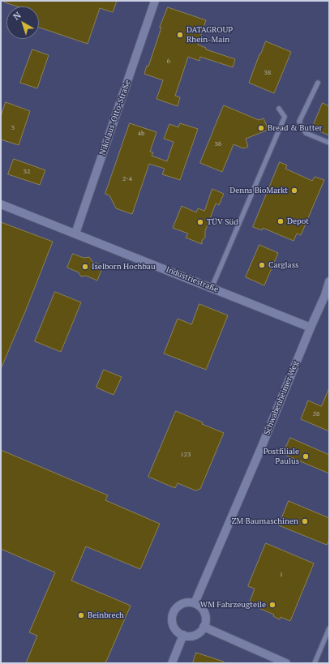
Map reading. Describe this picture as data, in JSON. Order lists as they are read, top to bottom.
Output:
{
  "streets": {
    "street": ["Nikolaus-Otto-Straße", "Industriestraße", "Schwabenheimer Weg"]
  },
  "crossings": [
    ["Nikolaus-Otto-Straße", "Industriestraße"],
    ["Industriestraße", "Schwabenheimer Weg"]
  ],
  "places": [
    "DATAGROUP Rhein-Main",
    "Bread & Butter",
    "Denns BioMarkt",
    "Depot",
    "TÜV Süd",
    "Carglass",
    "Iselborn Hochbau",
    "Postfiliale Paulus",
    "ZM Baumaschinen",
    "WM Fahrzeugteile",
    "Beinbrech"
  ],
  "house_numbers": [
    "6",
    "38",
    "3",
    "4b",
    "36",
    "32",
    "2-4",
    "58",
    "123",
    "1"
  ],
  "north": "top left"
}
